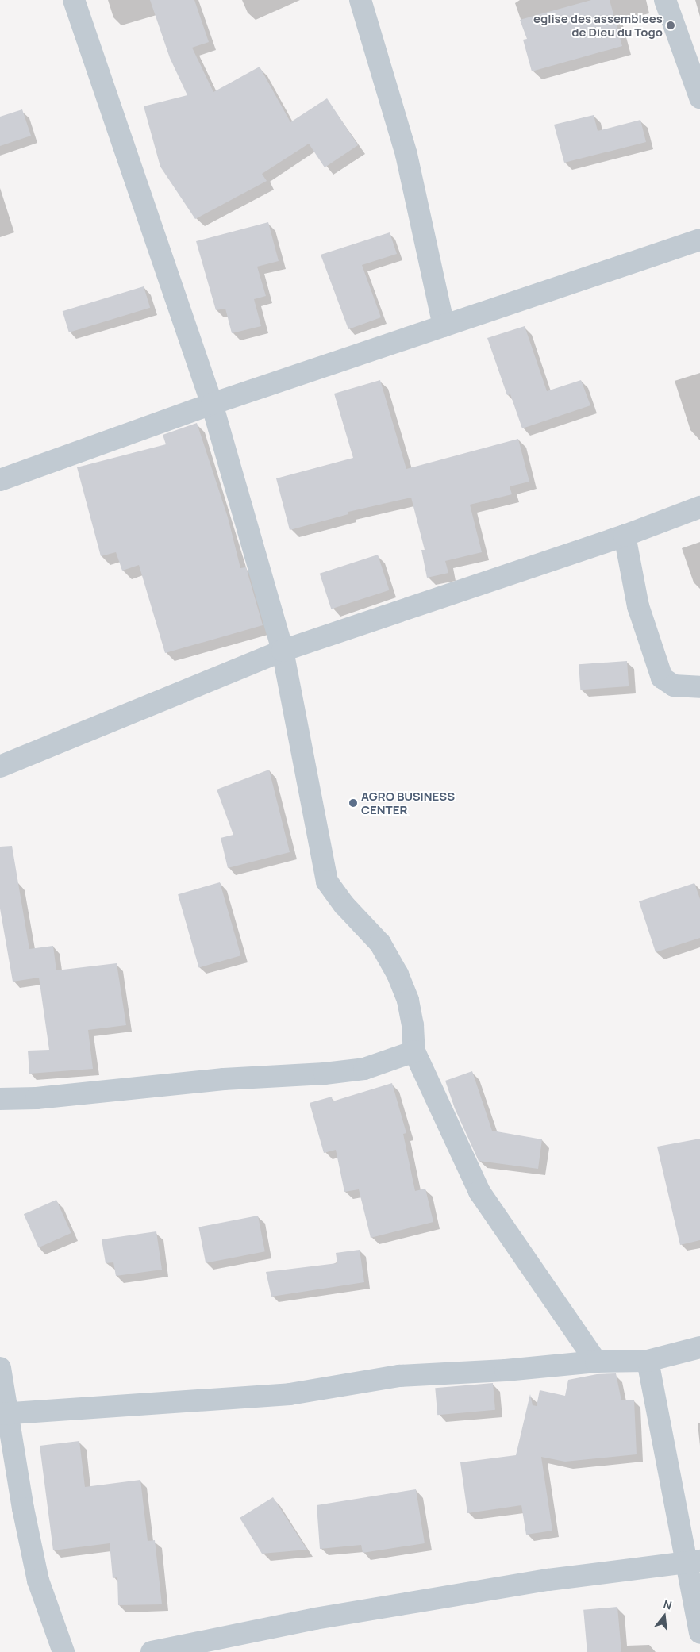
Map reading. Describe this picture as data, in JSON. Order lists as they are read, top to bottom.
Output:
{
  "places": ["eglise des assemblees de Dieu du Togo", "AGRO BUSINESS CENTER"],
  "north": "top"
}
